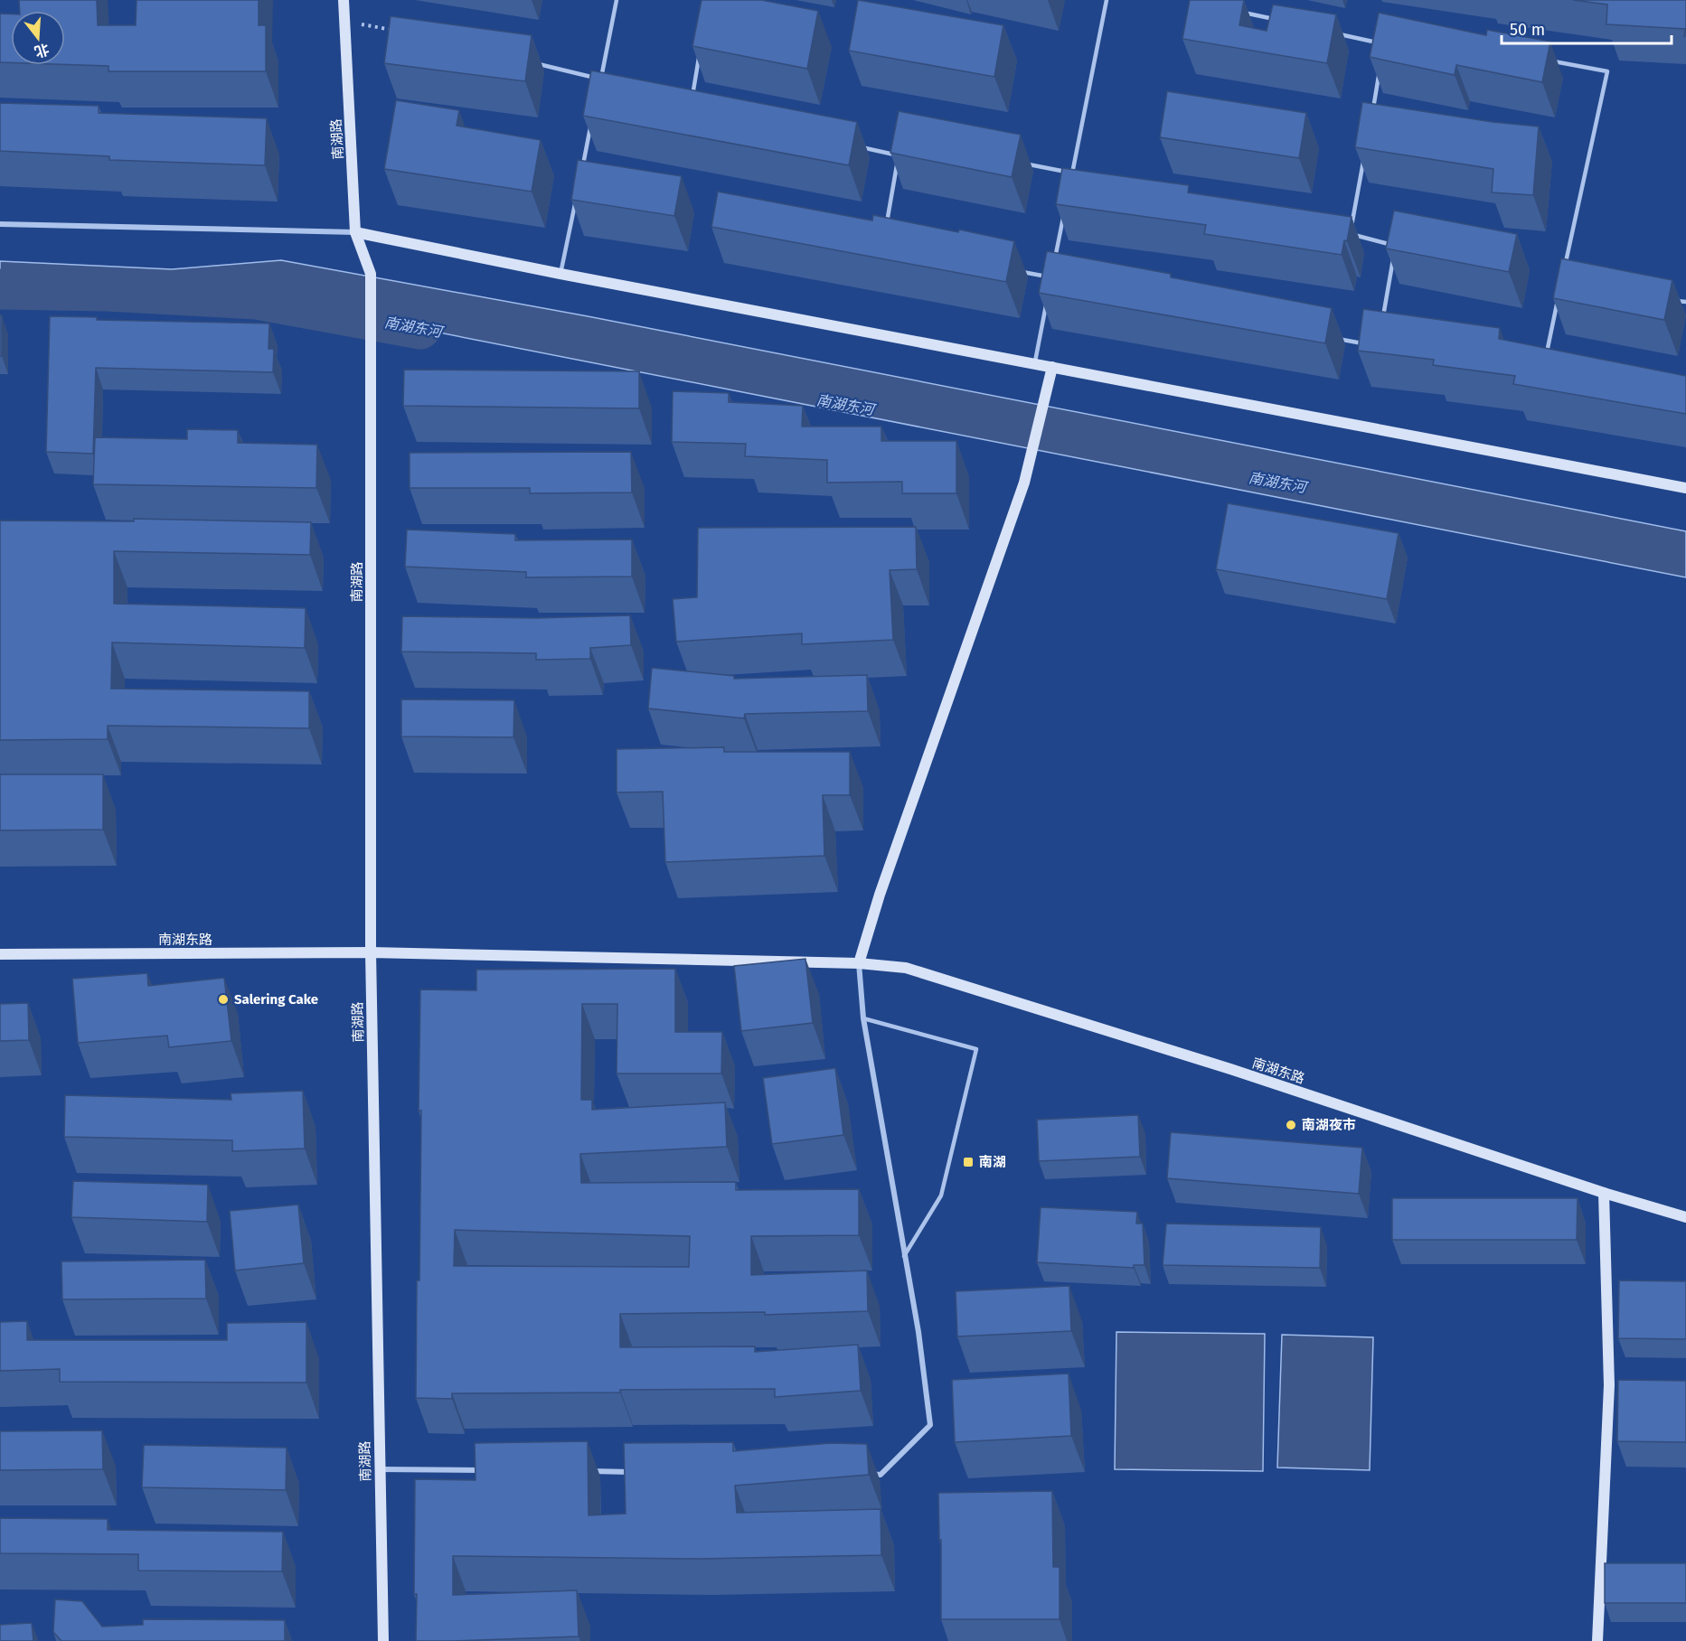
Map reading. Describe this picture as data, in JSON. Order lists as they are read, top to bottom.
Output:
{
  "streets": {
    "street": ["南湖路", "南湖东路"]
  },
  "crossings": [
    ["南湖路", "南湖东路"]
  ],
  "water": ["南湖东河"],
  "places": {
    "other": ["Salering Cake", "南湖夜市"],
    "transit": ["南湖"]
  },
  "scale_bar": "50 m",
  "north": "bottom"
}
